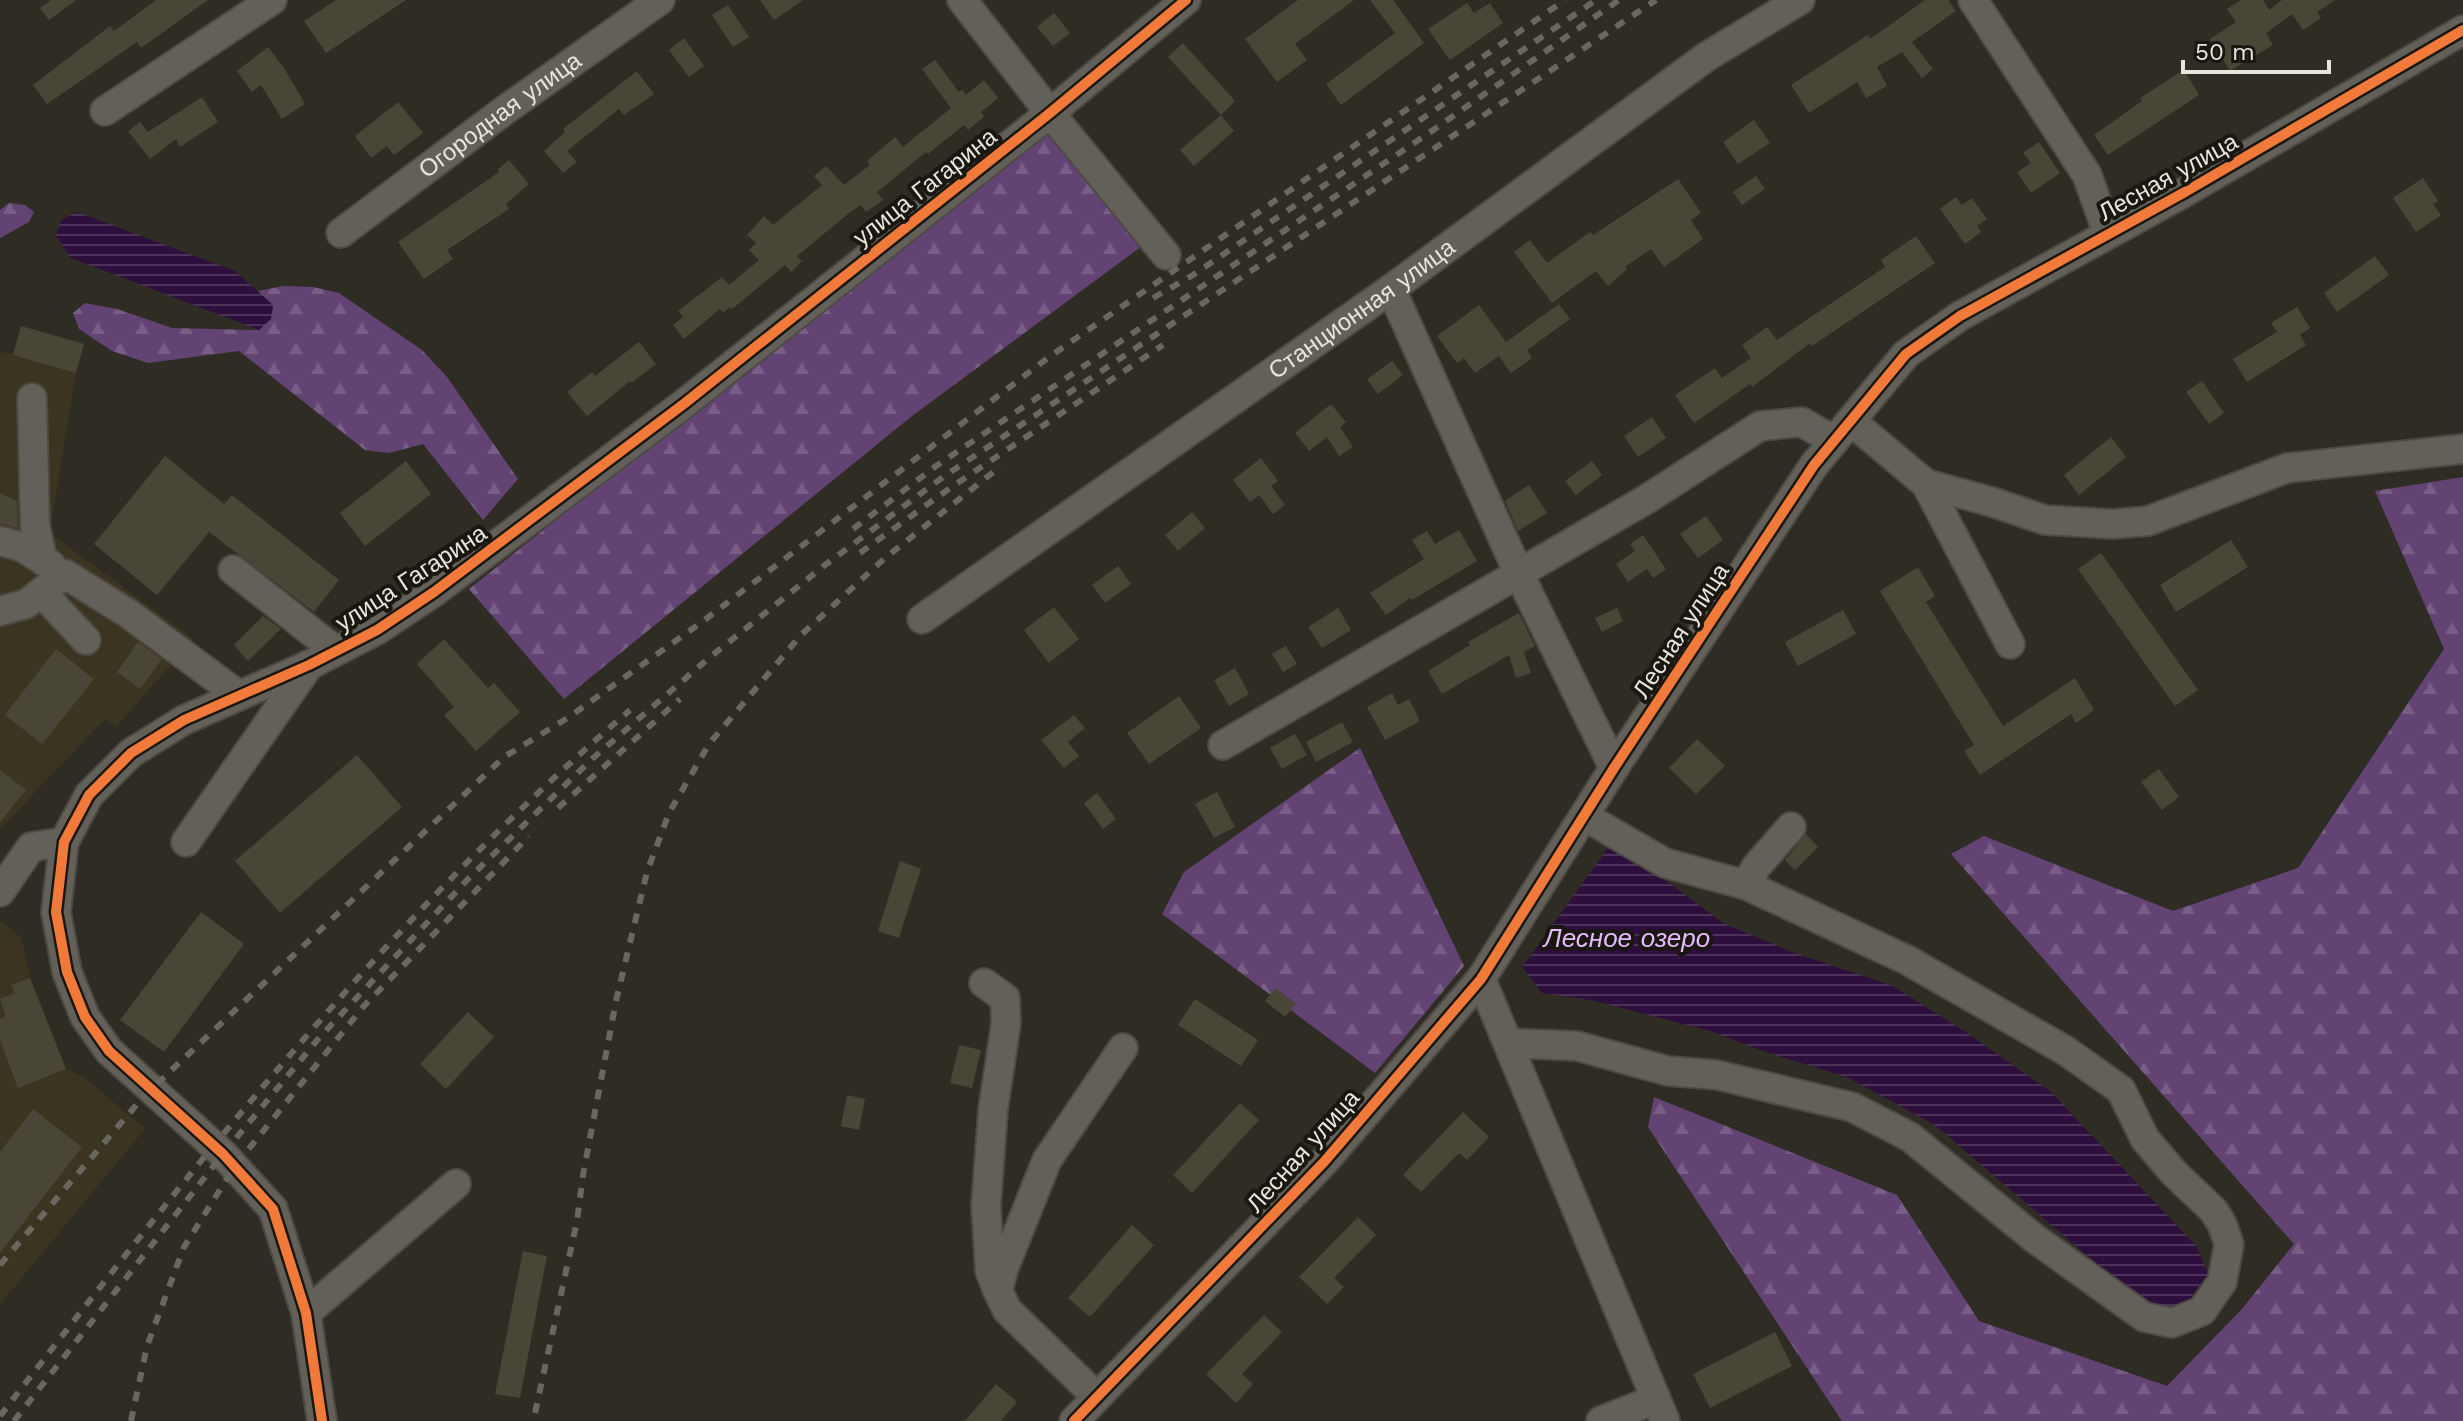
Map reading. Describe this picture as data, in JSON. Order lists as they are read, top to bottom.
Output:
{
  "streets": {
    "street": [
      "Огородная улица",
      "Лесная улица",
      "улица Гагарина",
      "Станционная улица"
    ]
  },
  "water": ["Лесное озеро"],
  "scale_bar": "50 m"
}
